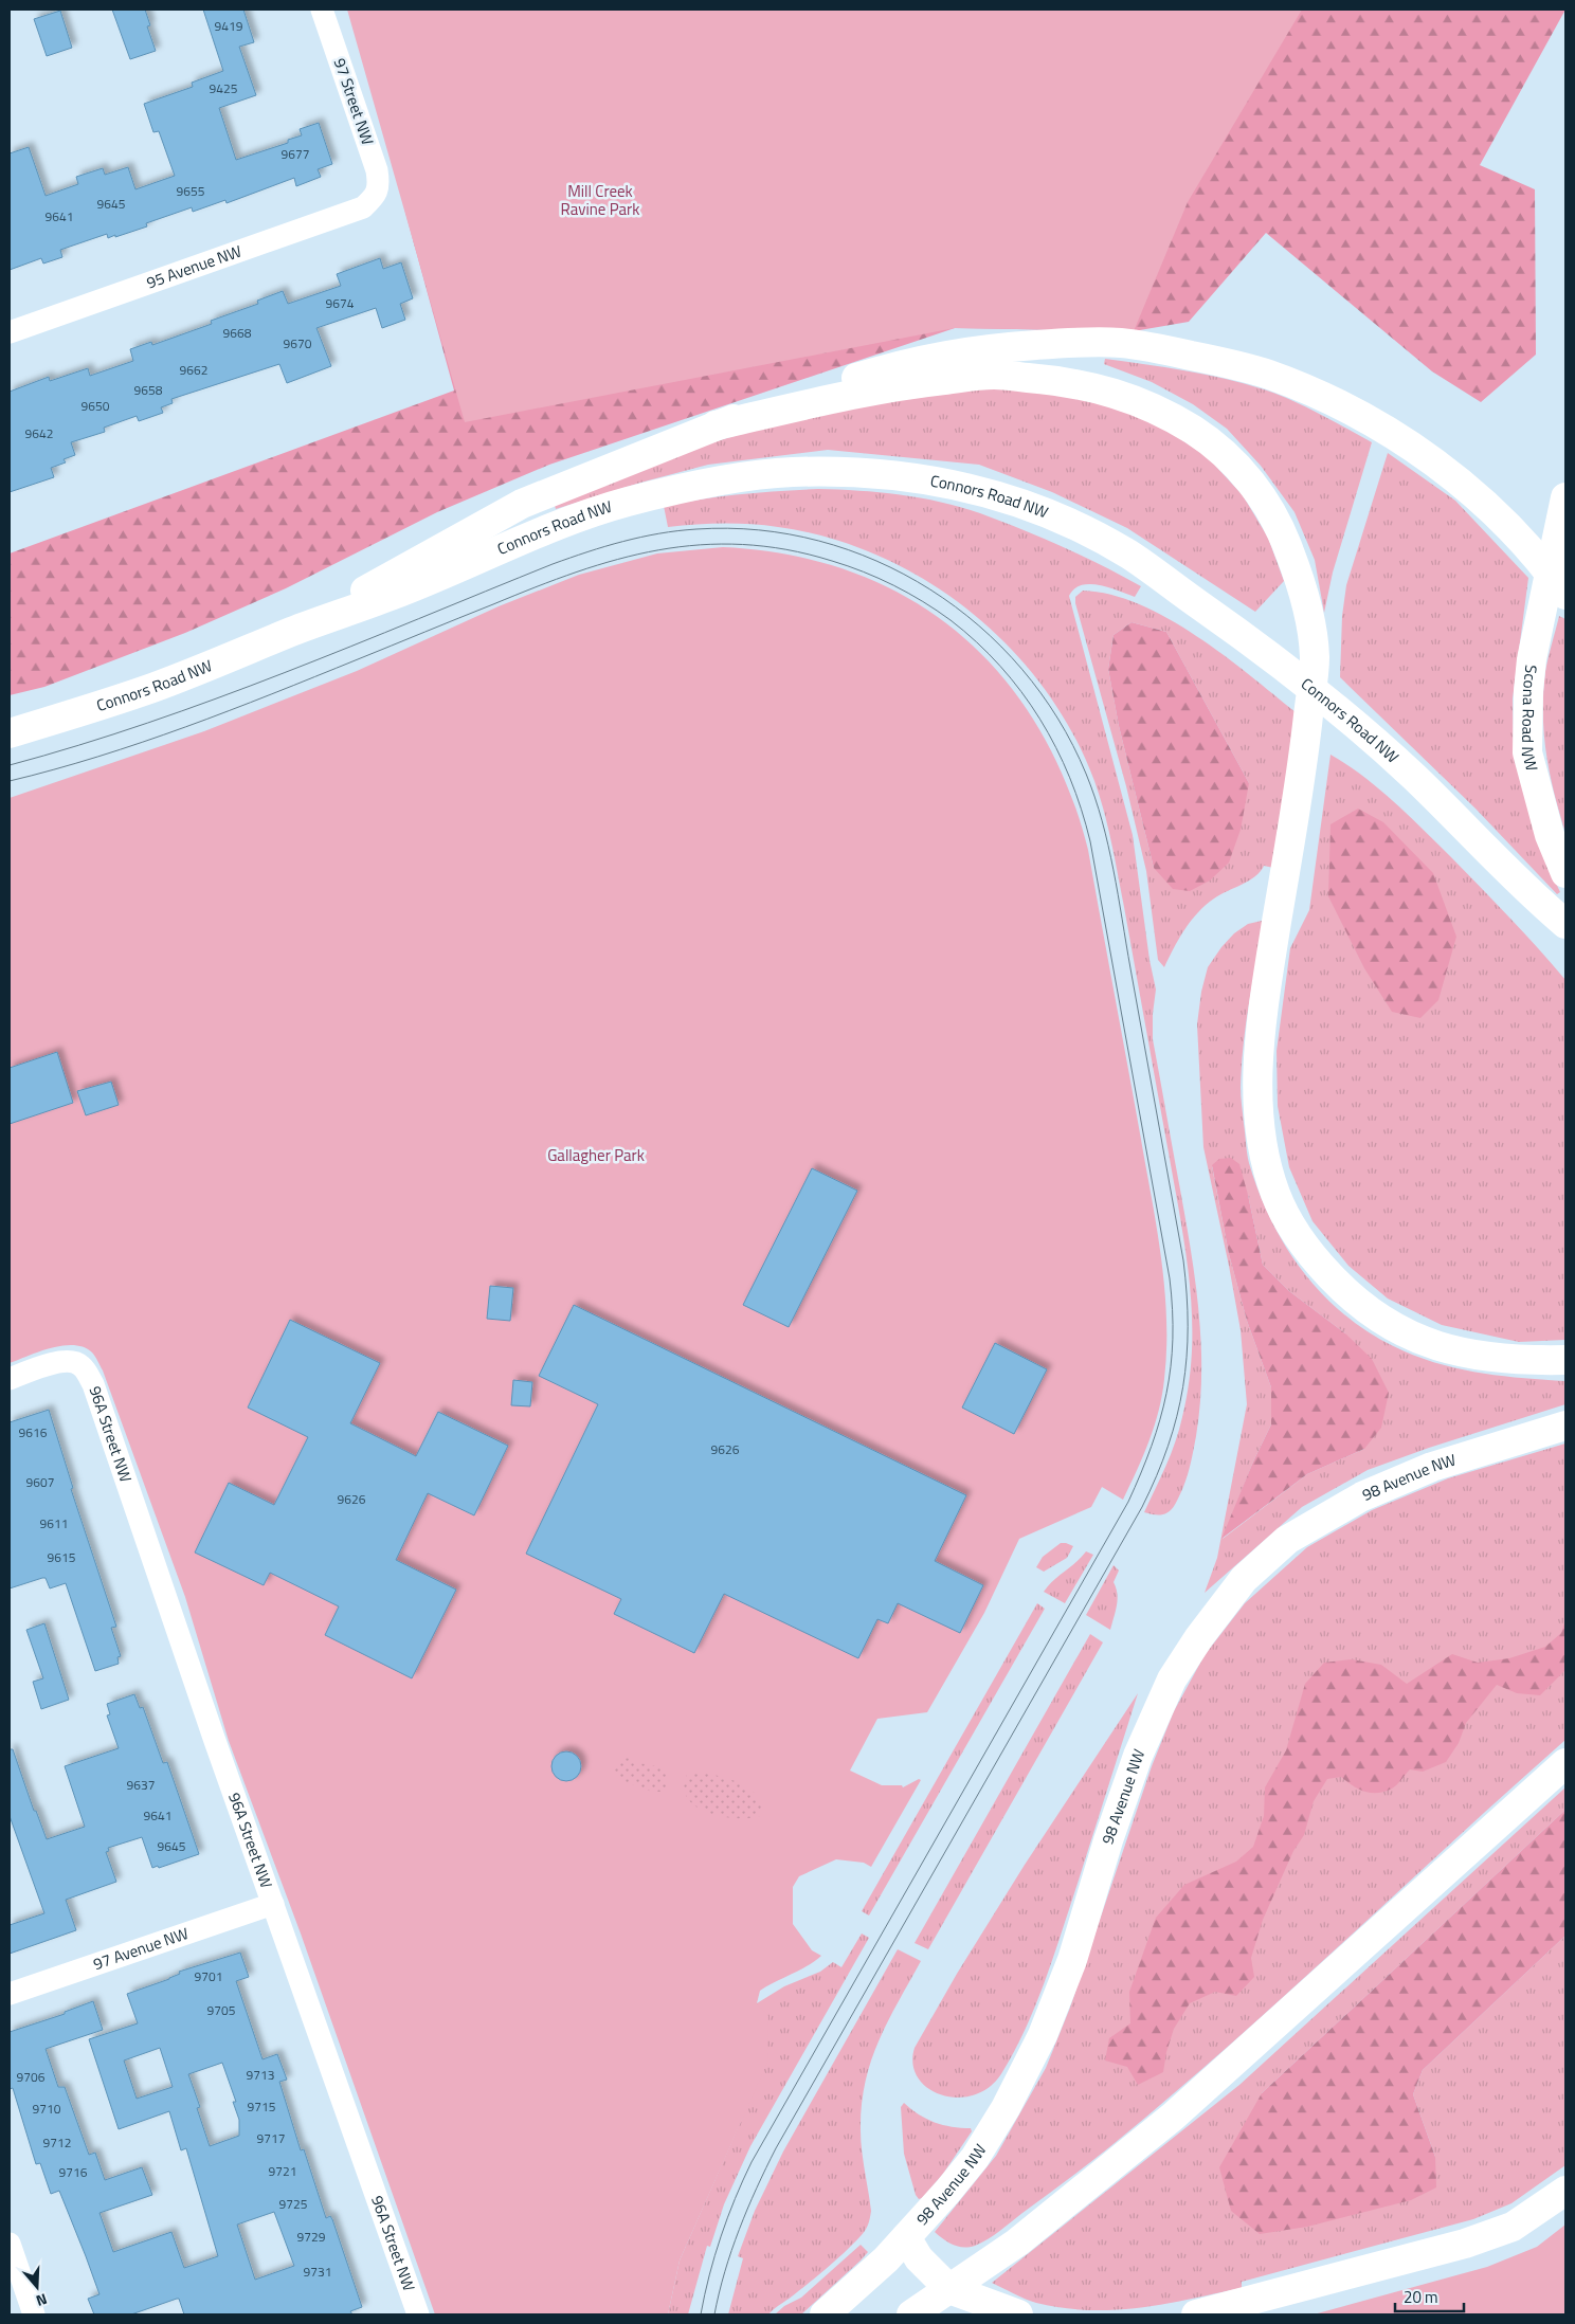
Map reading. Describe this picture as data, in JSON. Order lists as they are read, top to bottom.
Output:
{
  "streets": {
    "main road": ["Connors Road NW", "Scona Road NW", "98 Avenue NW"],
    "street": [
      "97 Street NW",
      "95 Avenue NW",
      "96A Street NW",
      "97 Avenue NW"
    ]
  },
  "crossings": [
    ["97 Street NW", "95 Avenue NW"],
    ["96A Street NW", "97 Avenue NW"]
  ],
  "parks": ["Mill Creek Ravine Park", "Gallagher Park"],
  "house_numbers": [
    "9419",
    "9425",
    "9677",
    "9655",
    "9645",
    "9641",
    "9674",
    "9668",
    "9670",
    "9662",
    "9658",
    "9650",
    "9642",
    "9616",
    "9626",
    "9607",
    "9626",
    "9611",
    "9615",
    "9637",
    "9641",
    "9645",
    "9701",
    "9705",
    "9713",
    "9706",
    "9715",
    "9710",
    "9717",
    "9712",
    "9721",
    "9716",
    "9725",
    "9729",
    "9731"
  ],
  "scale_bar": "20 m",
  "north": "bottom"
}
